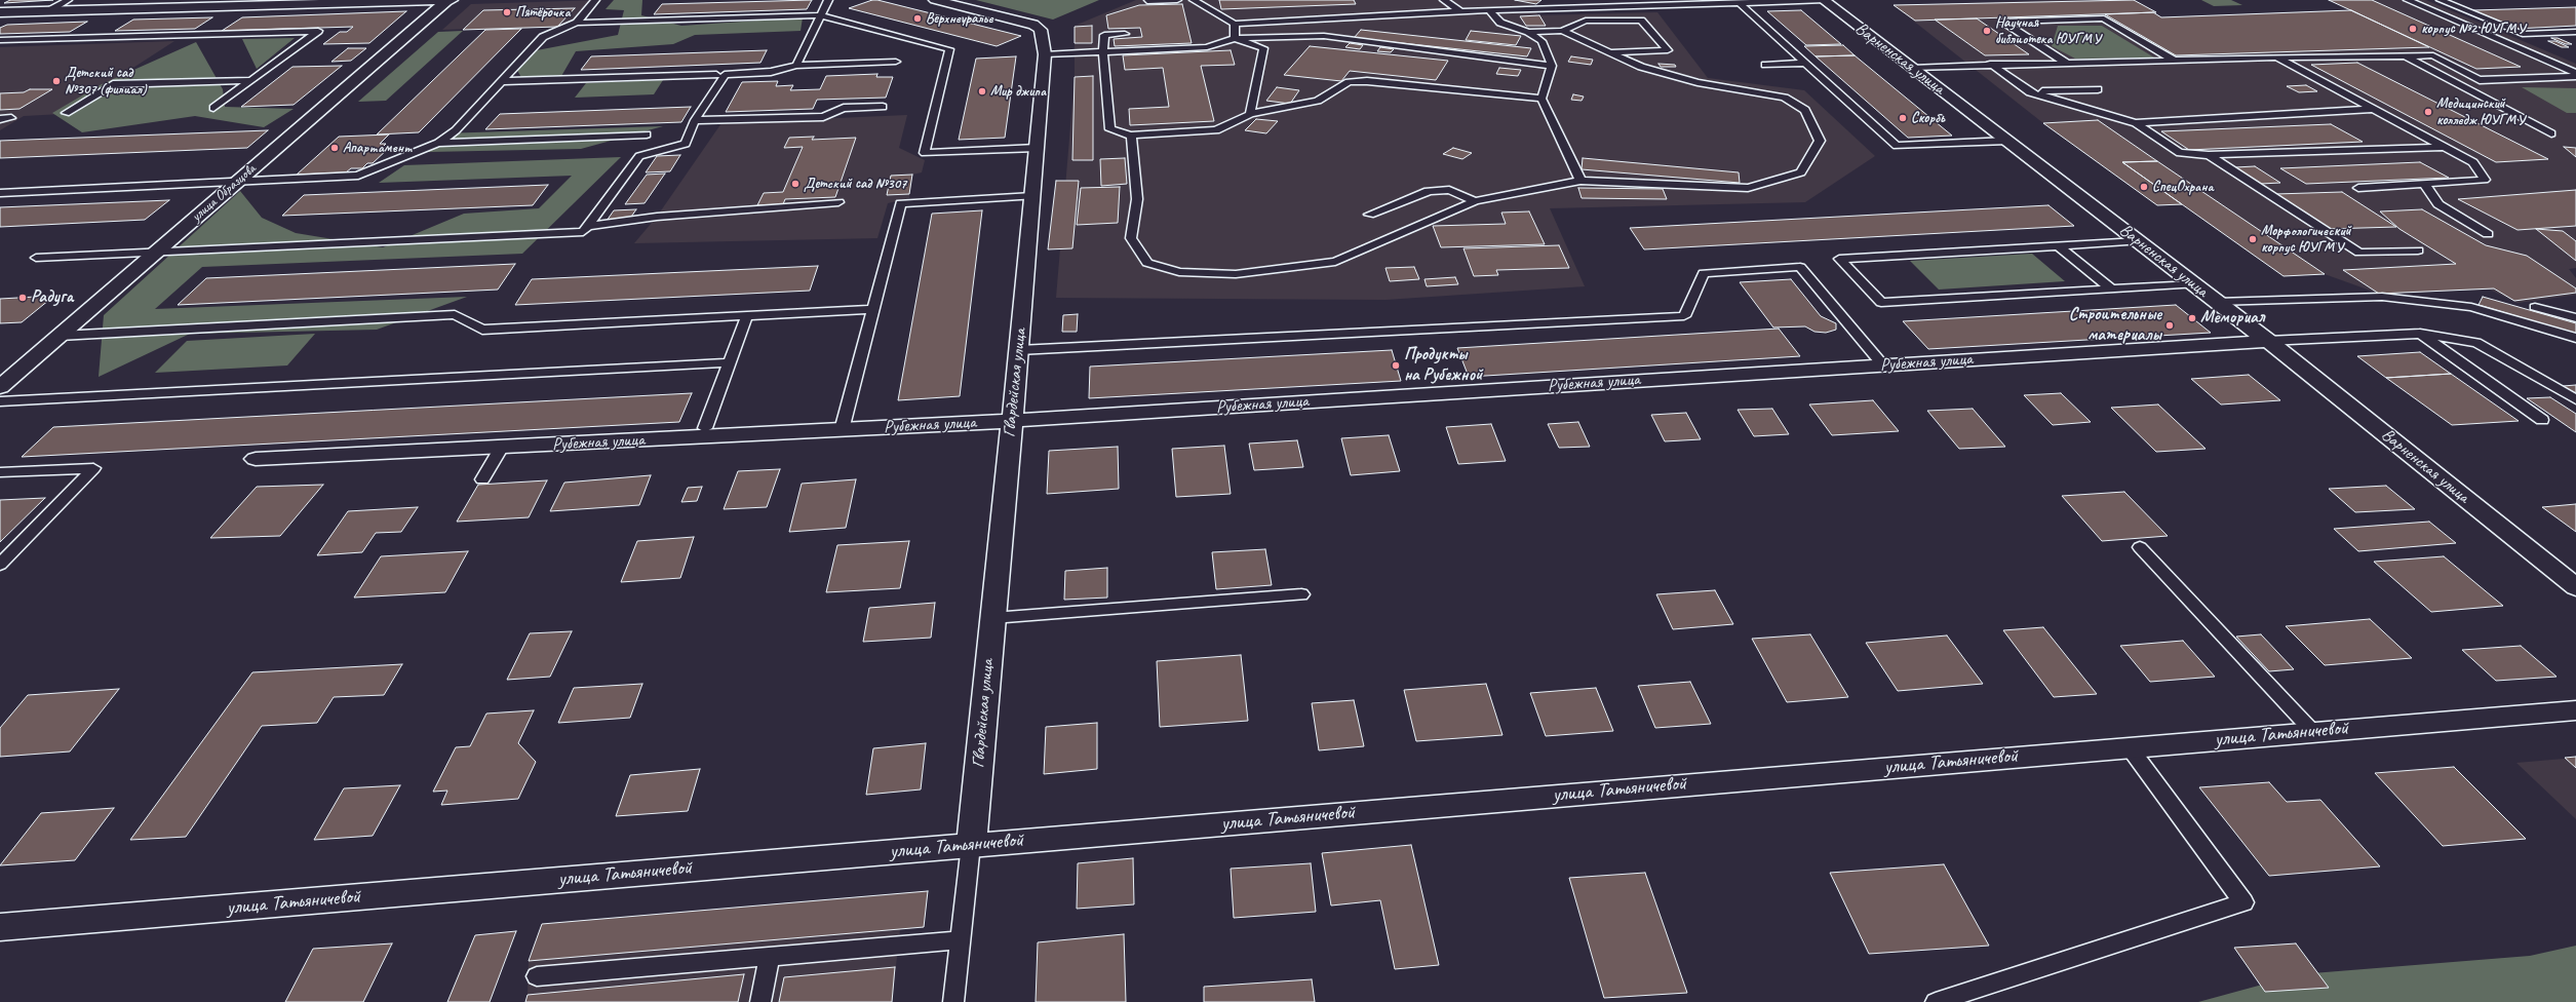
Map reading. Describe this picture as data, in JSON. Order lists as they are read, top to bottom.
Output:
{
  "streets": {
    "street": [
      "Варненская улица",
      "улица Образцова",
      "Рубежная улица",
      "Гвардейская улица",
      "улица Татьяничевой"
    ]
  },
  "crossings": [
    ["Варненская улица", "Рубежная улица"],
    ["Рубежная улица", "Гвардейская улица"],
    ["Гвардейская улица", "улица Татьяничевой"]
  ],
  "places": [
    "Пятёрочка",
    "Верхнеуралье",
    "корпус №2 ЮУГМУ",
    "Научная библиотека ЮУГМУ",
    "Детский сад №307 (филиал)",
    "Мир джипа",
    "Медицинский колледж ЮУГМУ",
    "Скорбь",
    "Апартамент",
    "Детский сад №307",
    "СпецОхрана",
    "Морфологический корпус ЮУГМУ",
    "Радуга",
    "Мемориал",
    "Строительные материалы",
    "Продукты на Рубежной"
  ]
}
